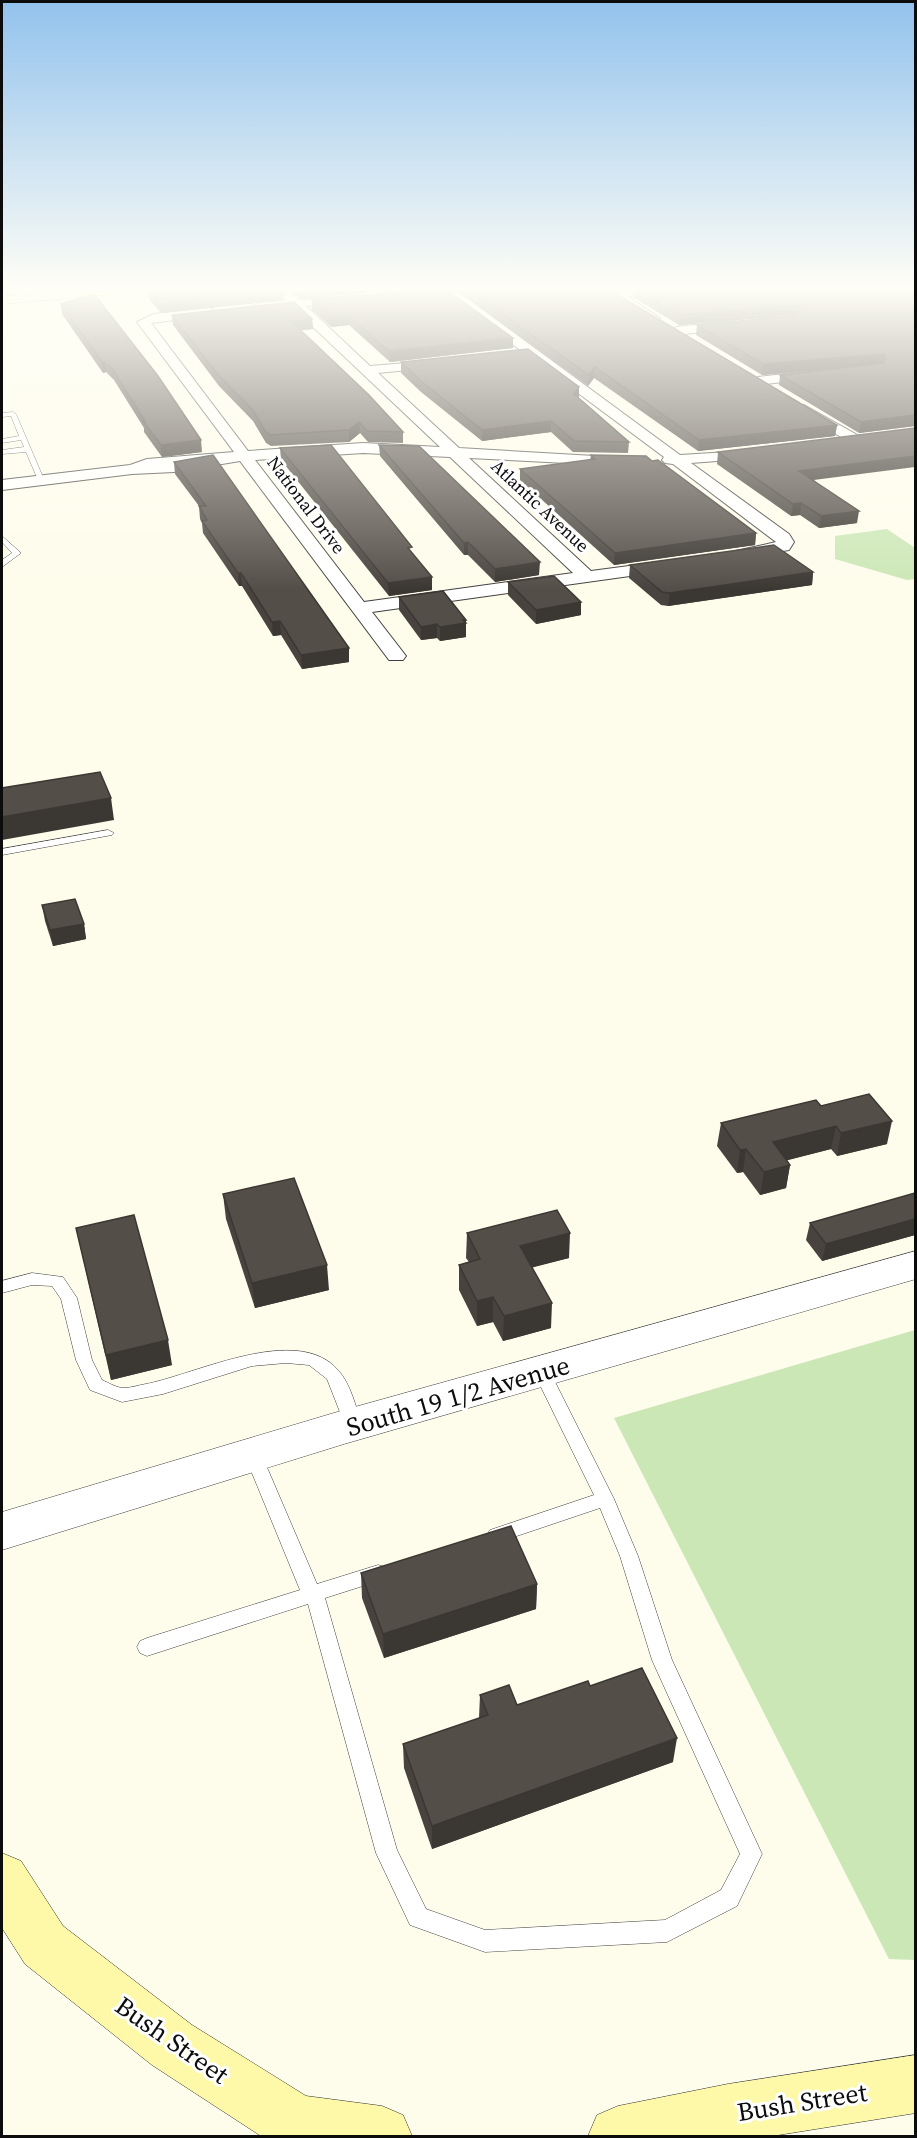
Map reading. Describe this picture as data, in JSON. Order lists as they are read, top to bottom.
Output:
{
  "streets": {
    "main road": ["Bush Street"],
    "street": ["National Drive", "Atlantic Avenue", "South 19 1/2 Avenue"]
  }
}
